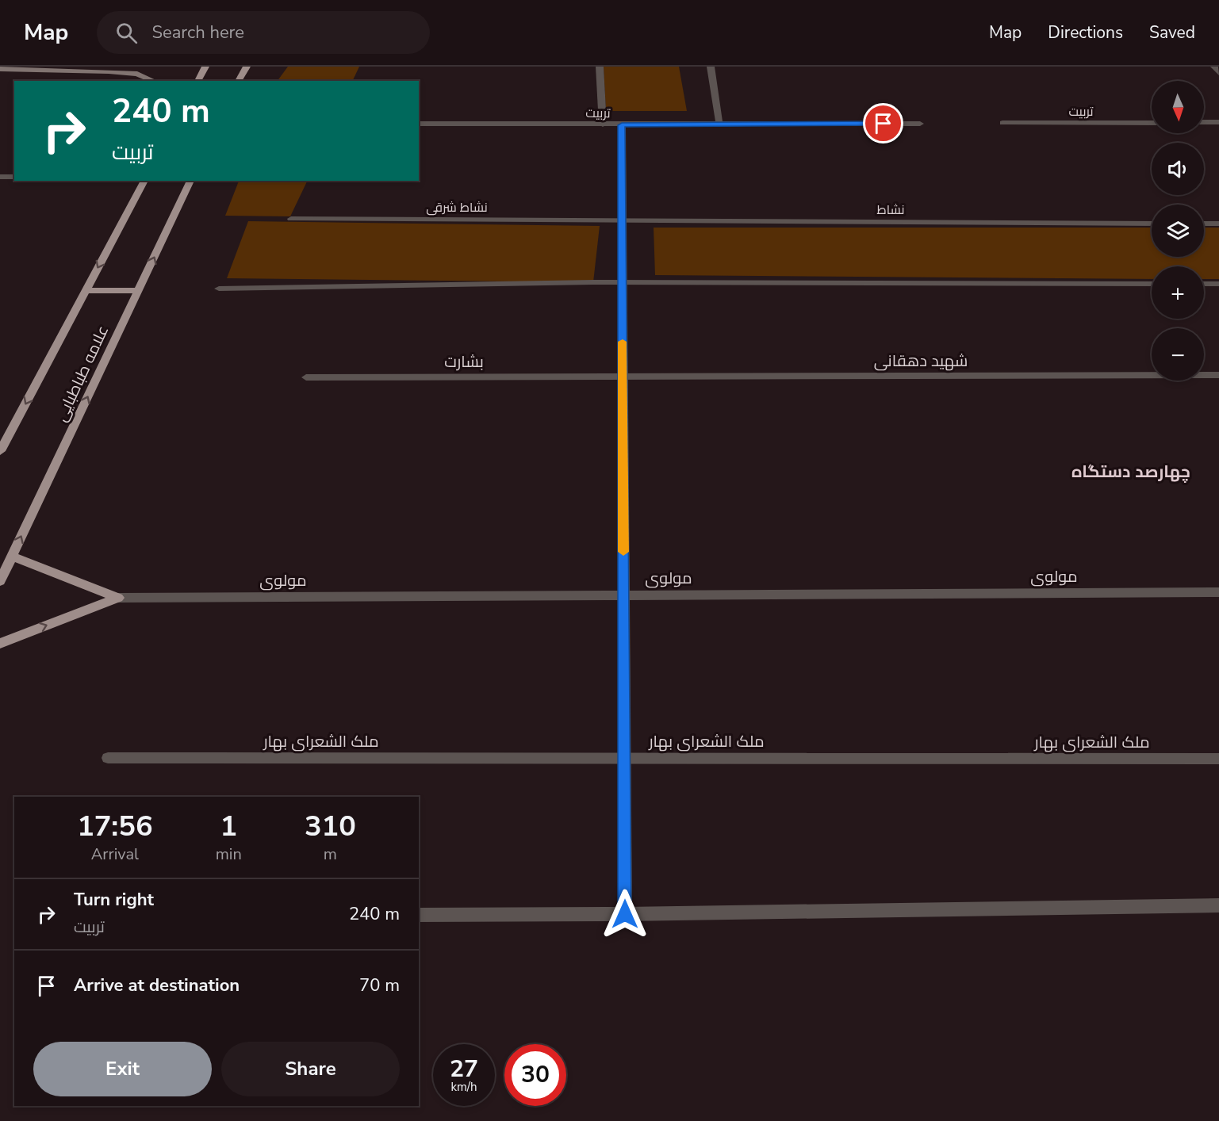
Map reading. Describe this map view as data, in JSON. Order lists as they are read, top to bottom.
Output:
{
  "streets": {
    "main road": ["علامه طباطبایی"],
    "street": [
      "تربیت",
      "نشاط شرقی",
      "نشاط",
      "شهید دهقانی",
      "بشارت",
      "مولوی",
      "ملک الشعرای بهار"
    ]
  },
  "crossings": [
    ["نشاط شرقی", "نشاط"],
    ["شهید دهقانی", "بشارت"]
  ],
  "districts": ["چهارصد دستگاه"],
  "north": "bottom",
  "page": {
    "header": "Map",
    "search": "Search here",
    "nav": ["Map", "Directions", "Saved"],
    "map_buttons": ["+", "−"],
    "turn": ["240 m", "تربیت"],
    "eta": [
      "17:56",
      "Arrival",
      "1",
      "min",
      "310",
      "m"
    ],
    "list": [
      {
        "name": "Turn right",
        "note": "تربیت",
        "value": "240 m"
      },
      {
        "name": "Arrive at destination",
        "value": "70 m"
      }
    ],
    "buttons": ["Exit", "Share"],
    "speed": "27 km/h",
    "limit": "30"
  }
}
